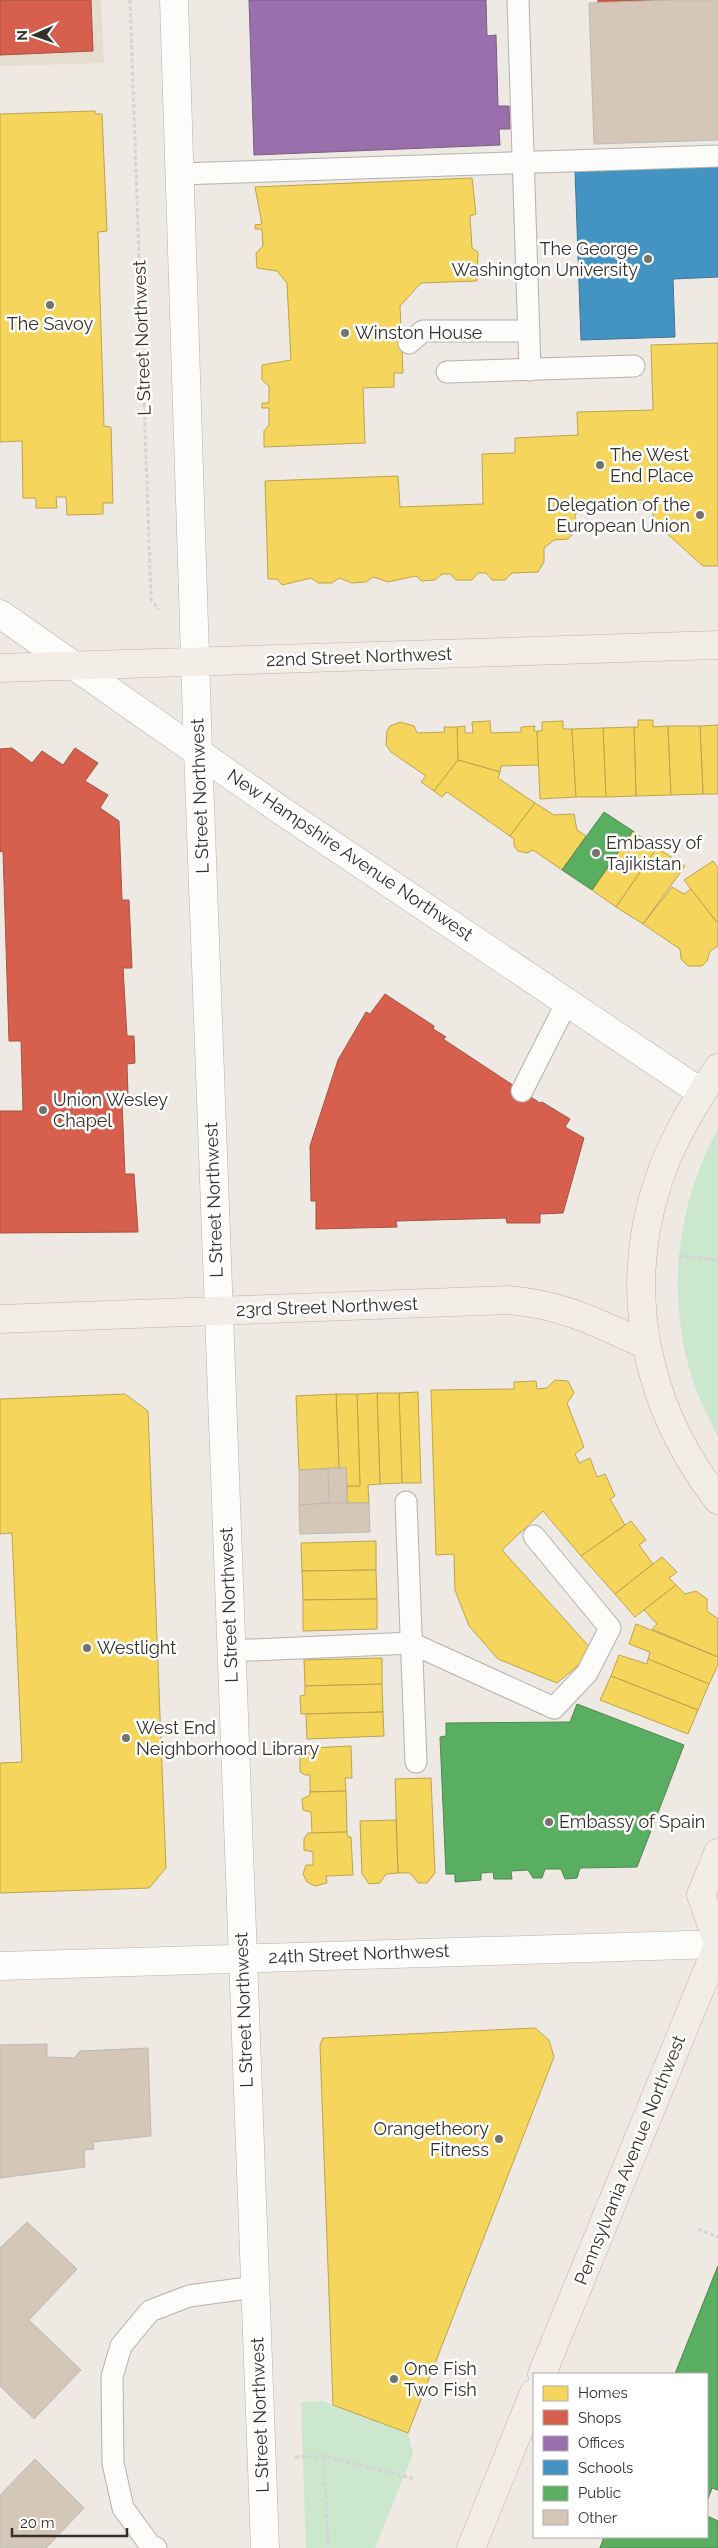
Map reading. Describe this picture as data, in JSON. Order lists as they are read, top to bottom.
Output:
{
  "streets": {
    "main road": [
      "L Street Northwest",
      "22nd Street Northwest",
      "New Hampshire Avenue Northwest",
      "23rd Street Northwest",
      "24th Street Northwest",
      "Pennsylvania Avenue Northwest"
    ]
  },
  "crossings": [
    ["L Street Northwest", "22nd Street Northwest"],
    ["L Street Northwest", "New Hampshire Avenue Northwest"],
    ["L Street Northwest", "23rd Street Northwest"],
    ["L Street Northwest", "24th Street Northwest"],
    ["22nd Street Northwest", "New Hampshire Avenue Northwest"],
    ["24th Street Northwest", "Pennsylvania Avenue Northwest"]
  ],
  "places": [
    "The George Washington University",
    "The Savoy",
    "Winston House",
    "The West End Place",
    "Delegation of the European Union",
    "Embassy of Tajikistan",
    "Union Wesley Chapel",
    "Westlight",
    "West End Neighborhood Library",
    "Embassy of Spain",
    "Orangetheory Fitness",
    "One Fish Two Fish"
  ],
  "legend": [
    "Homes",
    "Shops",
    "Offices",
    "Schools",
    "Public",
    "Other"
  ],
  "scale_bar": "20 m",
  "north": "left"
}
